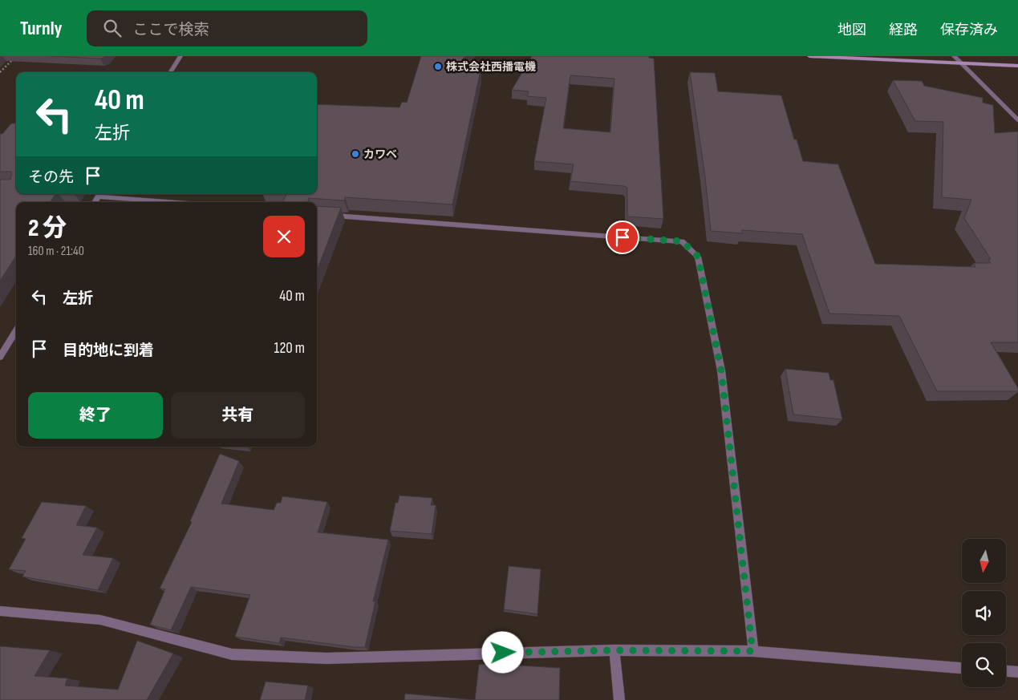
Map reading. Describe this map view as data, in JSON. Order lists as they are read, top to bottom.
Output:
{
  "places": ["株式会社西播電機", "カワベ"],
  "north": "bottom",
  "page": {
    "header": "Turnly",
    "search": "ここで検索",
    "nav": ["地図", "経路", "保存済み"],
    "turn": ["40 m", "左折"],
    "then": "その先",
    "heading": ["2 分", "160 m · 21:40"],
    "list": [
      {
        "name": "左折",
        "value": "40 m"
      },
      {
        "name": "目的地に到着",
        "value": "120 m"
      }
    ],
    "buttons": ["終了", "共有"]
  }
}
